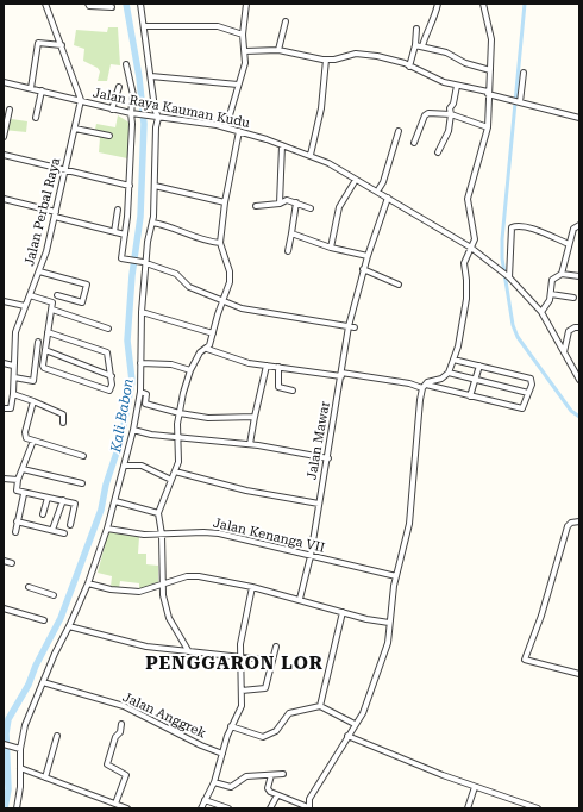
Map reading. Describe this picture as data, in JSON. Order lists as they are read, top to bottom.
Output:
{
  "streets": {
    "street": [
      "Jalan Raya Kauman Kudu",
      "Jalan Perbal Raya",
      "Jalan Mawar",
      "Jalan Kenanga VII",
      "Jalan Anggrek"
    ]
  },
  "crossings": [
    ["Jalan Raya Kauman Kudu", "Jalan Perbal Raya"],
    ["Jalan Raya Kauman Kudu", "Jalan Mawar"],
    ["Jalan Mawar", "Jalan Kenanga VII"]
  ],
  "districts": ["PENGGARON LOR"],
  "water": ["Kali Babon"]
}
